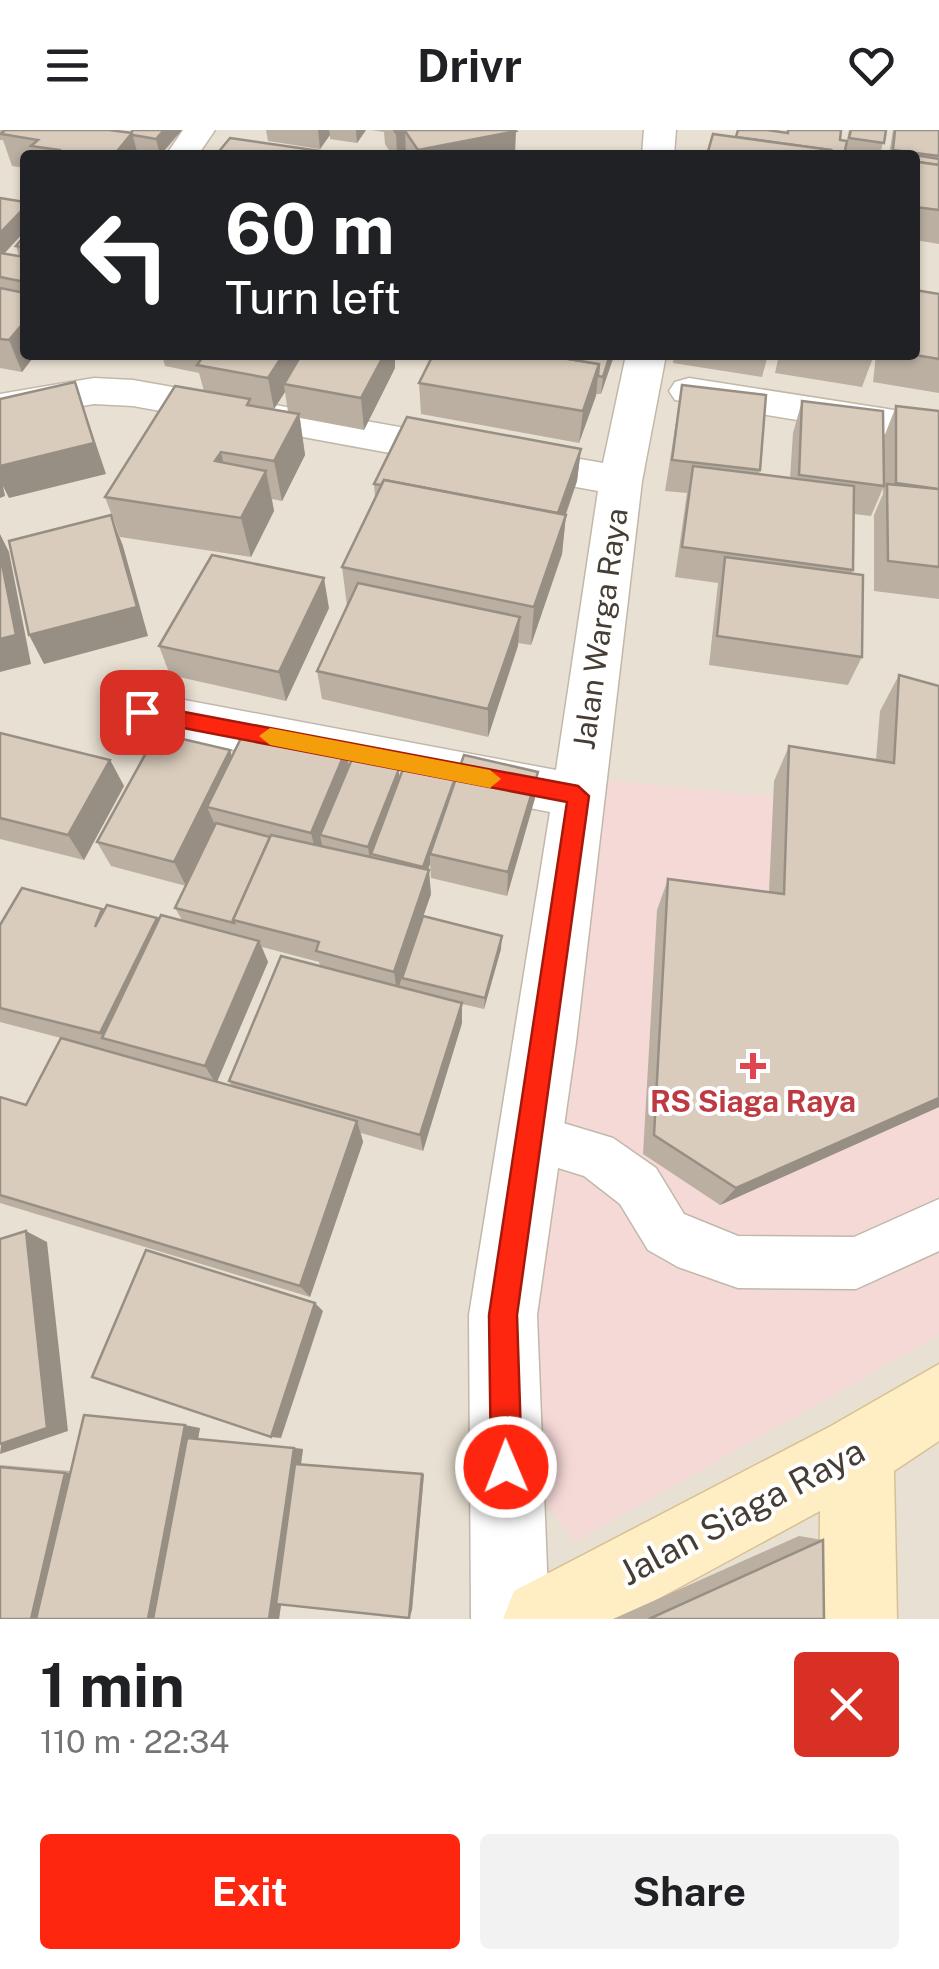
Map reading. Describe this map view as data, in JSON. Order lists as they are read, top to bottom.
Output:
{
  "streets": {
    "main road": ["Jalan Siaga Raya"],
    "street": ["Jalan Warga Raya"]
  },
  "places": {
    "health": ["RS Siaga Raya"]
  },
  "page": {
    "header": "Drivr",
    "turn": ["60 m", "Turn left"],
    "heading": ["1 min", "110 m · 22:34"],
    "buttons": ["Exit", "Share"]
  }
}
